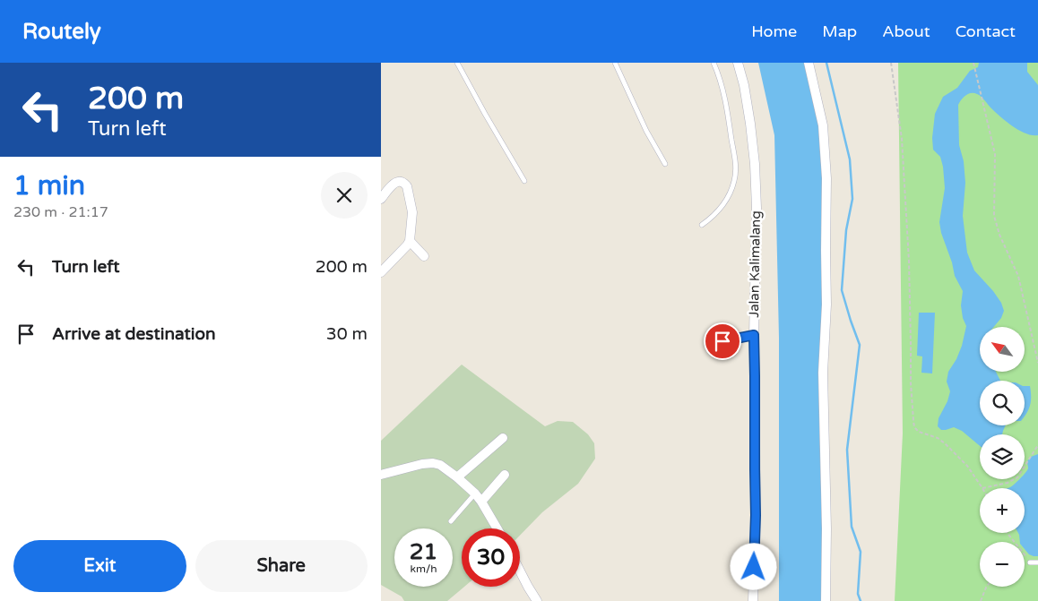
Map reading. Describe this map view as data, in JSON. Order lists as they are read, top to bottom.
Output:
{
  "streets": {
    "street": ["Jalan Kalimalang"]
  },
  "north": "top left",
  "page": {
    "header": "Routely",
    "nav": [
      "Home",
      "Map",
      "About",
      "Contact"
    ],
    "turn": ["200 m", "Turn left"],
    "heading": ["1 min", "230 m · 21:17"],
    "list": [
      {
        "name": "Turn left",
        "value": "200 m"
      },
      {
        "name": "Arrive at destination",
        "value": "30 m"
      }
    ],
    "map_buttons": ["+", "−"],
    "speed": "21 km/h",
    "limit": "30",
    "buttons": ["Exit", "Share"]
  }
}
